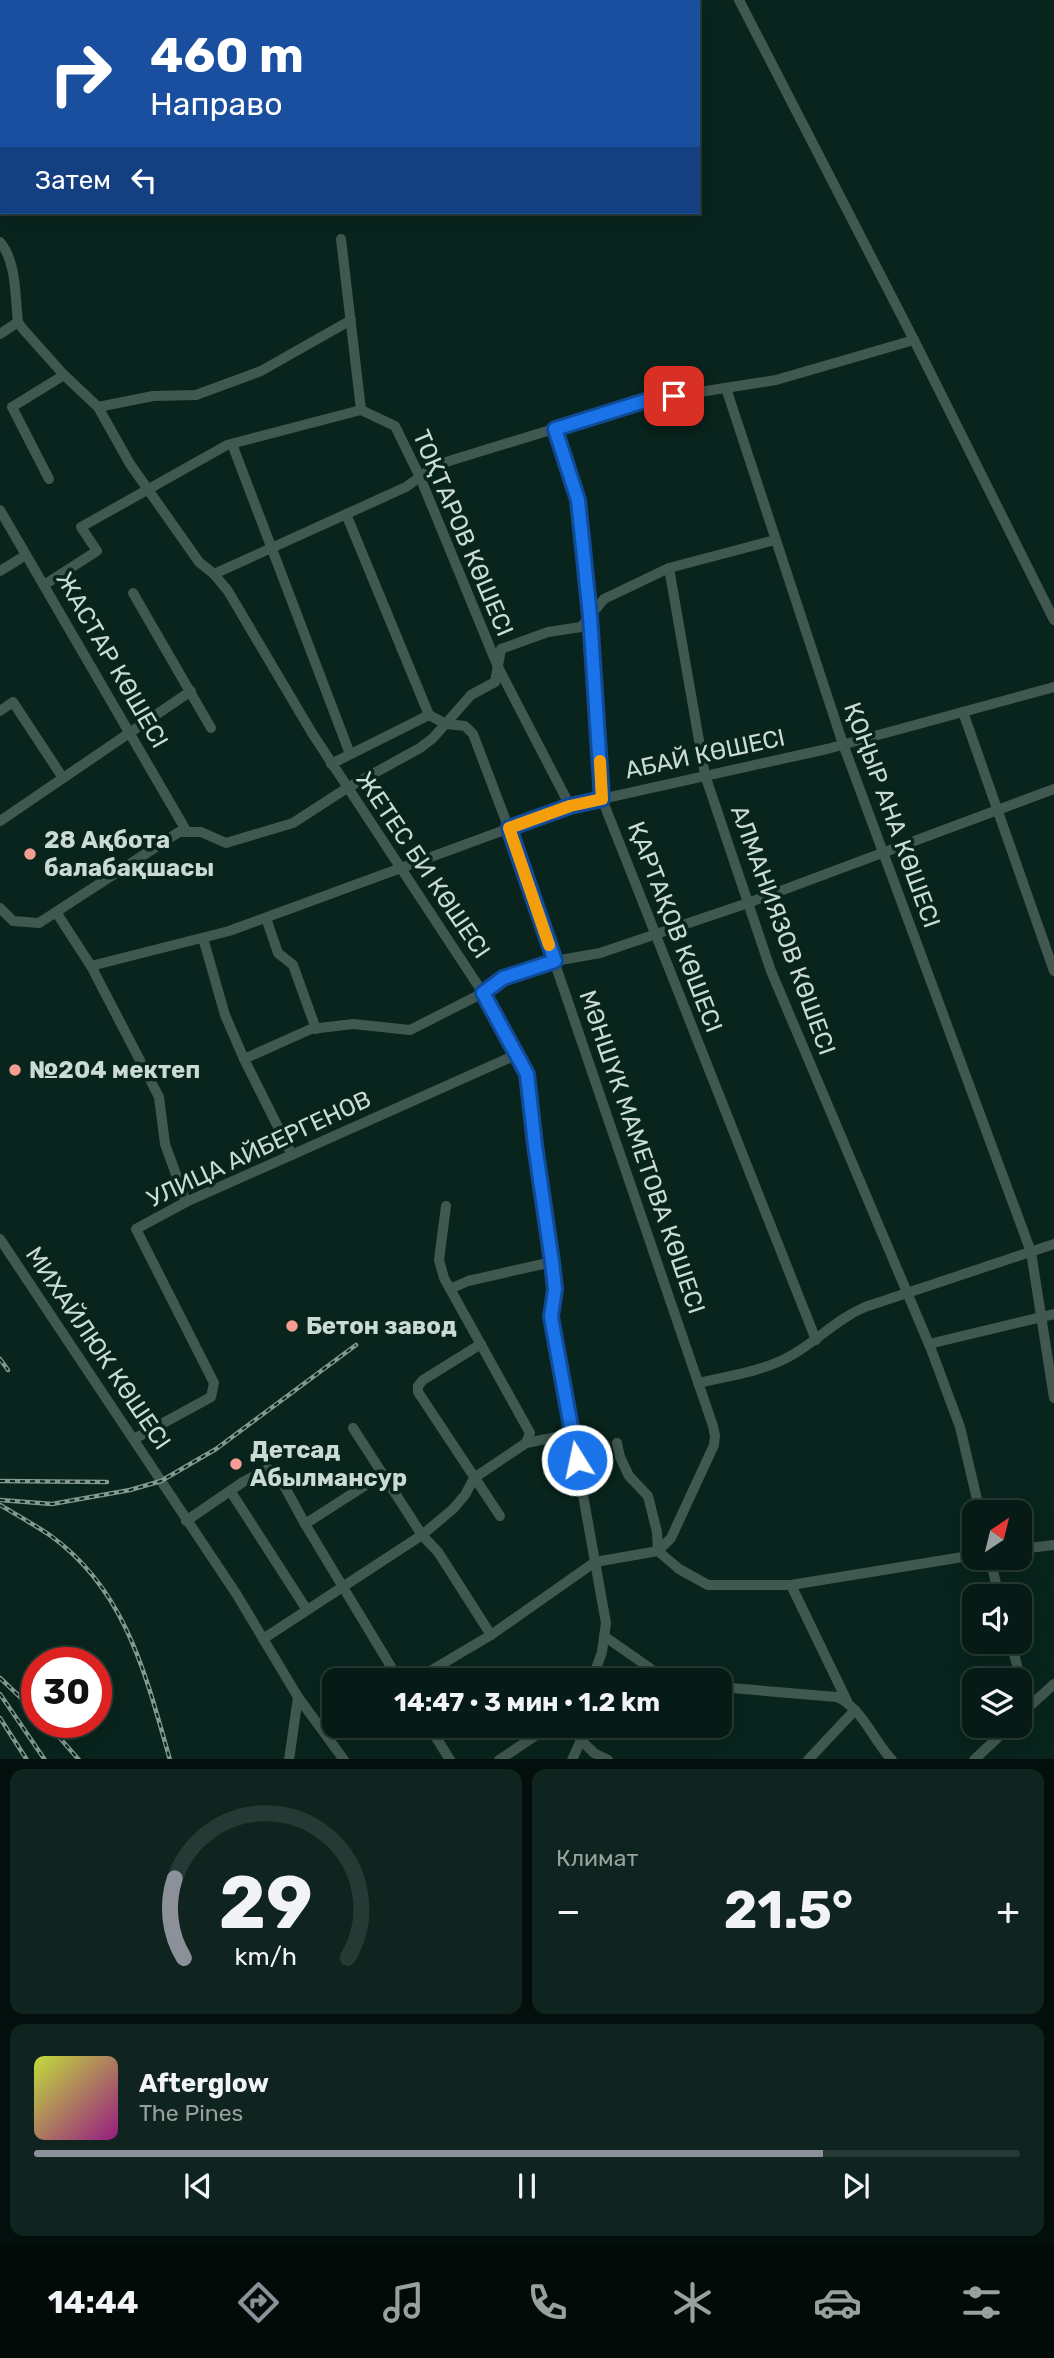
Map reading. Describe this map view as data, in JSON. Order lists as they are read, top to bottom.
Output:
{
  "streets": {
    "street": [
      "ТОҚТАРОВ КӨШЕСІ",
      "ЖАСТАР КӨШЕСІ",
      "АБАЙ КӨШЕСІ",
      "ҚОҢЫР АНА КӨШЕСІ",
      "ЖЕТЕС БИ КӨШЕСІ",
      "ҚАРТАҚОВ КӨШЕСІ",
      "АЛМАНИЯЗОВ КӨШЕСІ",
      "УЛИЦА АЙБЕРГЕНОВ",
      "МӘНШҮК МАМЕТОВА КӨШЕСІ",
      "МИХАЙЛЮК КӨШЕСІ"
    ]
  },
  "crossings": [
    ["ТОҚТАРОВ КӨШЕСІ", "АБАЙ КӨШЕСІ"],
    ["АБАЙ КӨШЕСІ", "ҚОҢЫР АНА КӨШЕСІ"],
    ["АБАЙ КӨШЕСІ", "ЖЕТЕС БИ КӨШЕСІ"],
    ["АБАЙ КӨШЕСІ", "ҚАРТАҚОВ КӨШЕСІ"],
    ["АБАЙ КӨШЕСІ", "АЛМАНИЯЗОВ КӨШЕСІ"],
    ["АБАЙ КӨШЕСІ", "МӘНШҮК МАМЕТОВА КӨШЕСІ"],
    ["ЖЕТЕС БИ КӨШЕСІ", "УЛИЦА АЙБЕРГЕНОВ"],
    ["УЛИЦА АЙБЕРГЕНОВ", "МИХАЙЛЮК КӨШЕСІ"]
  ],
  "places": [
    "28 Ақбота балабақшасы",
    "№204 мектеп",
    "Бетон завод",
    "Детсад Абылмансур"
  ],
  "north": "top right",
  "page": {
    "turn": ["460 m", "Направо"],
    "then": "Затем",
    "limit": "30",
    "trip": "14:47 · 3 мин · 1.2 km",
    "tile": "Климат",
    "heat": ["−", "21.5°", "+"],
    "song": ["Afterglow", "The Pines"],
    "tabs": "14:44",
    "gauge": ["29", "km/h"]
  }
}
